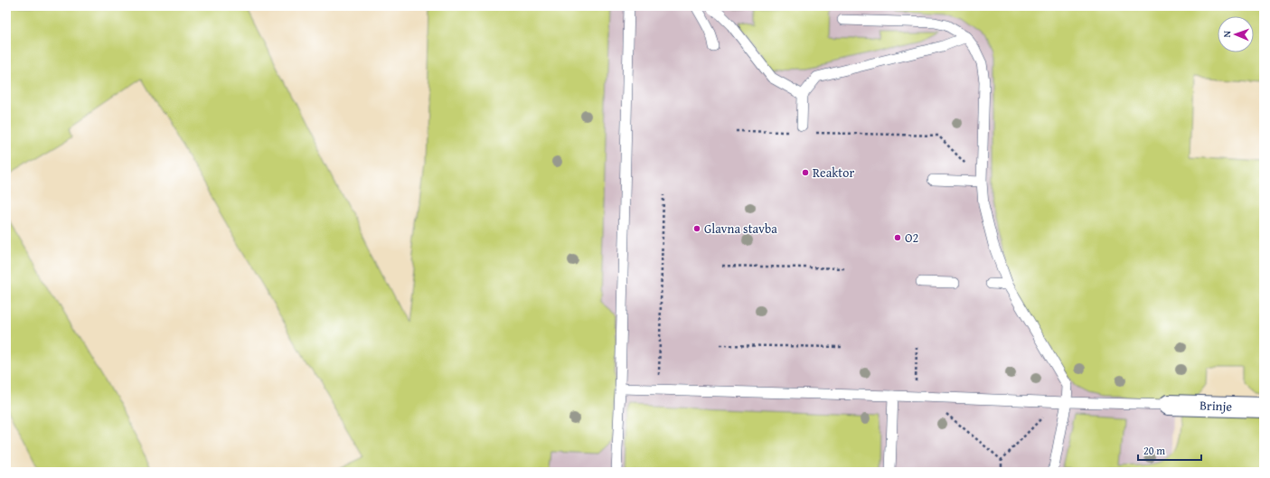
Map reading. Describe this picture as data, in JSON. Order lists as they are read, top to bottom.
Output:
{
  "streets": {
    "street": ["Brinje"]
  },
  "places": ["Reaktor", "Glavna stavba", "O2"],
  "scale_bar": "20 m",
  "north": "left"
}
